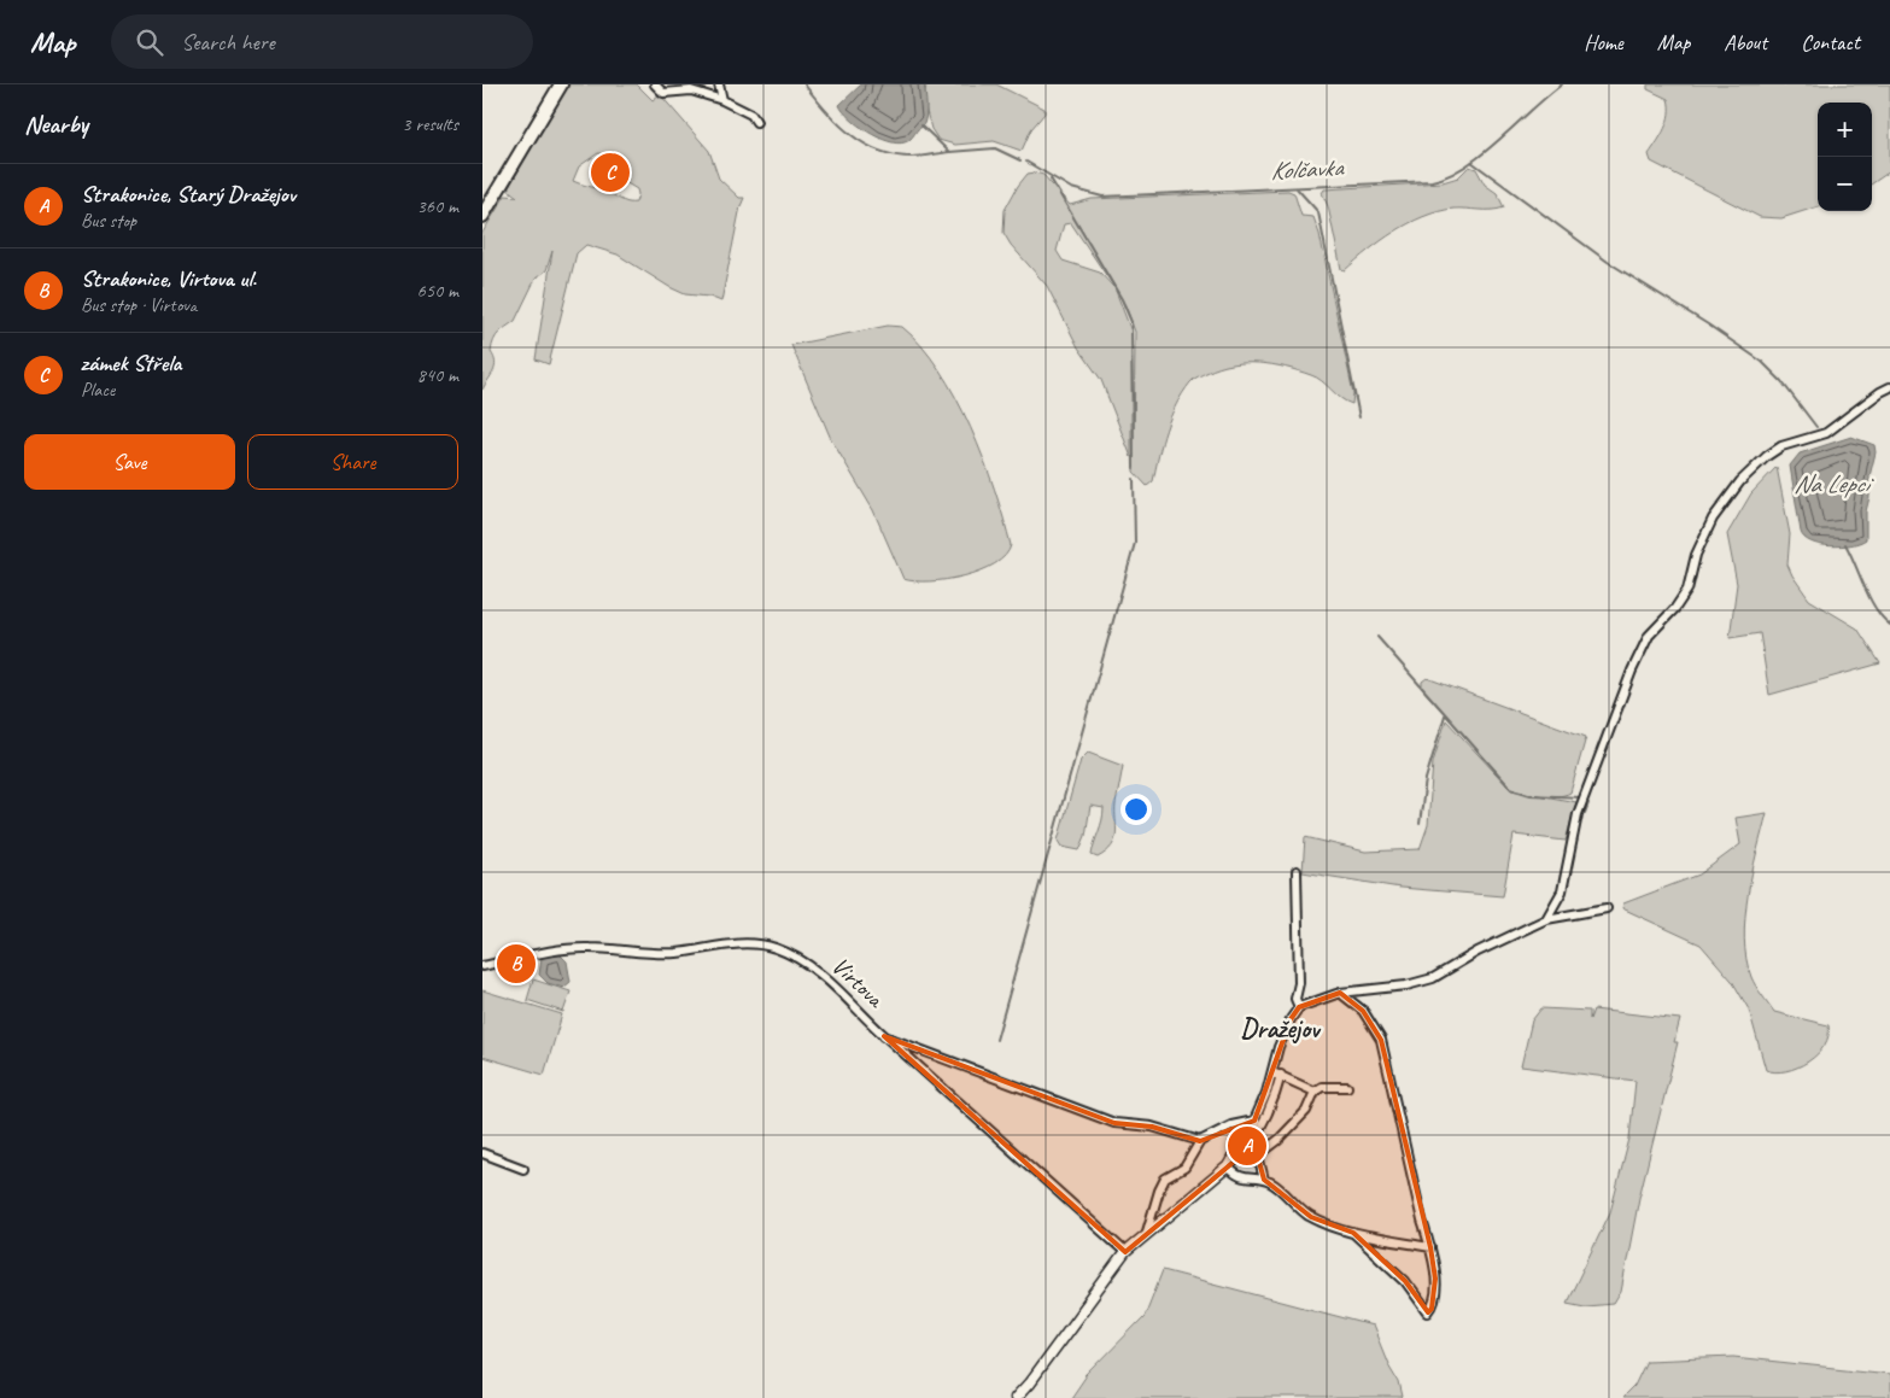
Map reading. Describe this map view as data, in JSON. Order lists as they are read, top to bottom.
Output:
{
  "streets": {
    "street": ["Virtova"]
  },
  "districts": ["Dražejov"],
  "water": ["Kolčavka", "Na Lepci"],
  "page": {
    "header": "Map",
    "search": "Search here",
    "nav": [
      "Home",
      "Map",
      "About",
      "Contact"
    ],
    "heading": ["Nearby", "3 results"],
    "map_buttons": ["+", "−"],
    "pins": ["C", "B", "A"],
    "list": [
      {
        "mark": "A",
        "name": "Strakonice, Starý Dražejov",
        "note": "Bus stop",
        "value": "360 m"
      },
      {
        "mark": "B",
        "name": "Strakonice, Virtova ul.",
        "note": "Bus stop · Virtova",
        "value": "650 m"
      },
      {
        "mark": "C",
        "name": "zámek Střela",
        "note": "Place",
        "value": "840 m"
      }
    ],
    "buttons": ["Save", "Share"]
  }
}
